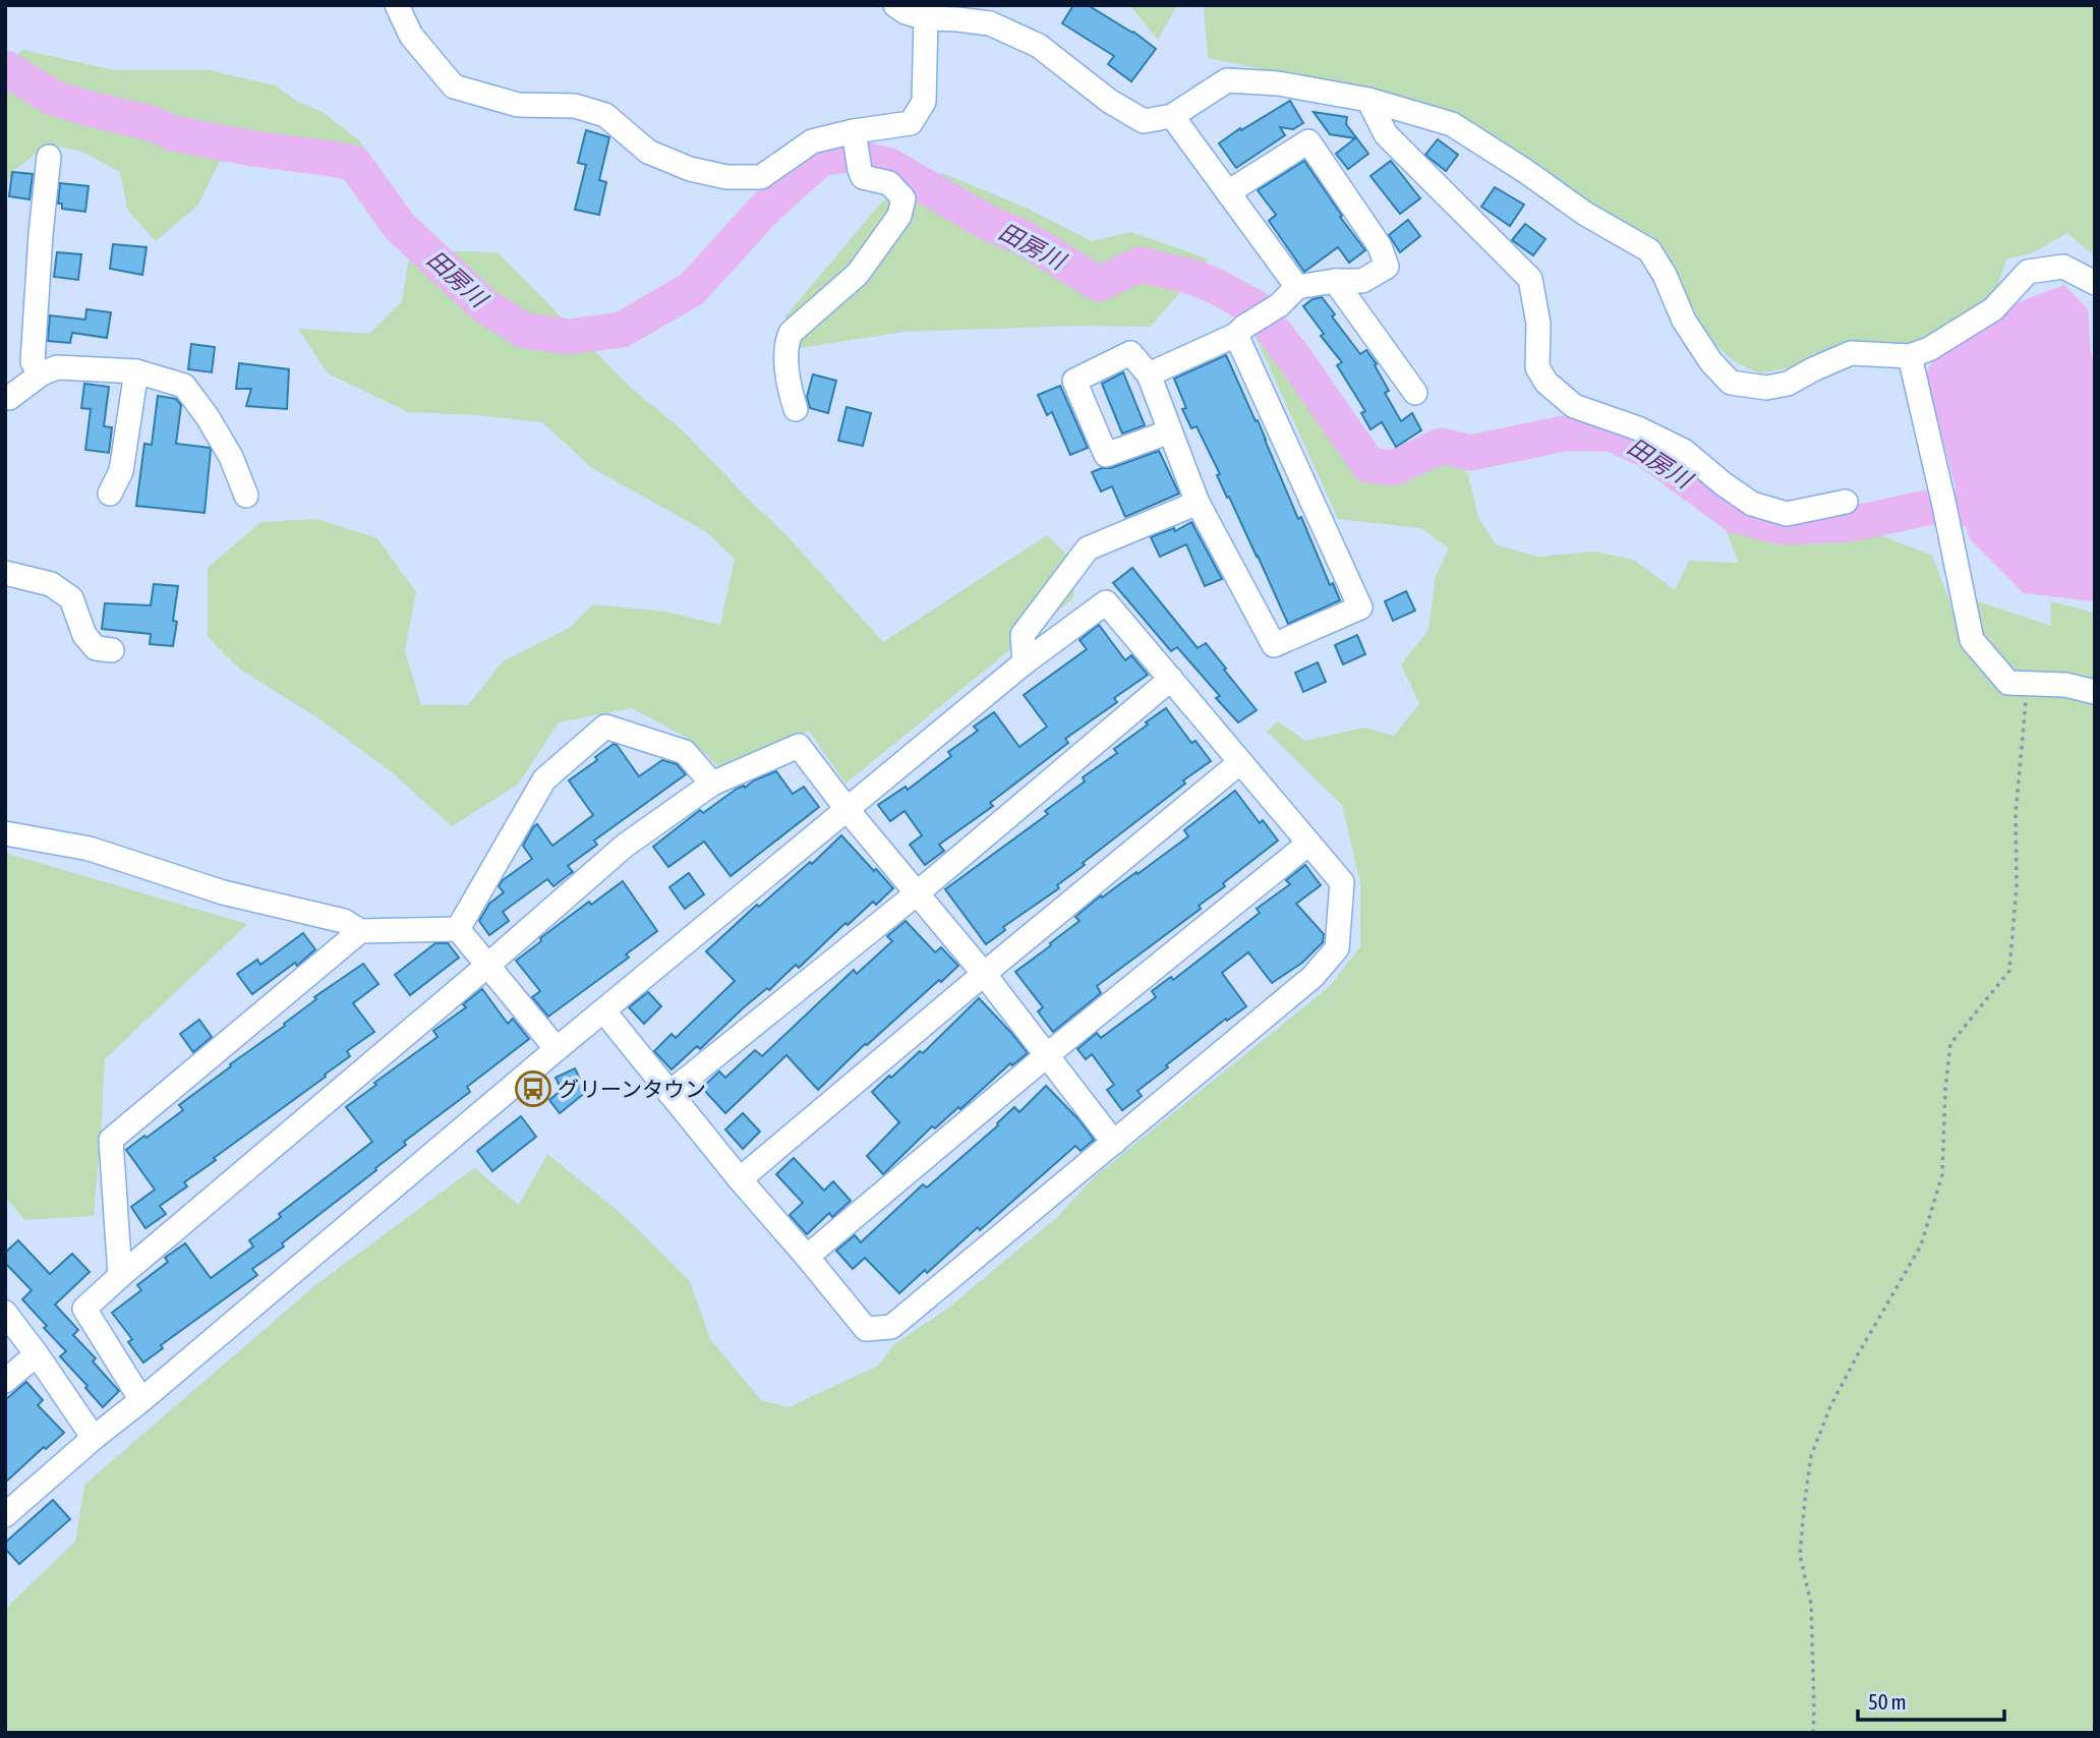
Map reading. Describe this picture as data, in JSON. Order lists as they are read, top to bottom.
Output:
{
  "water": ["田房川"],
  "places": {
    "bus stop": ["グリーンタウン"]
  },
  "scale_bar": "50 m"
}
